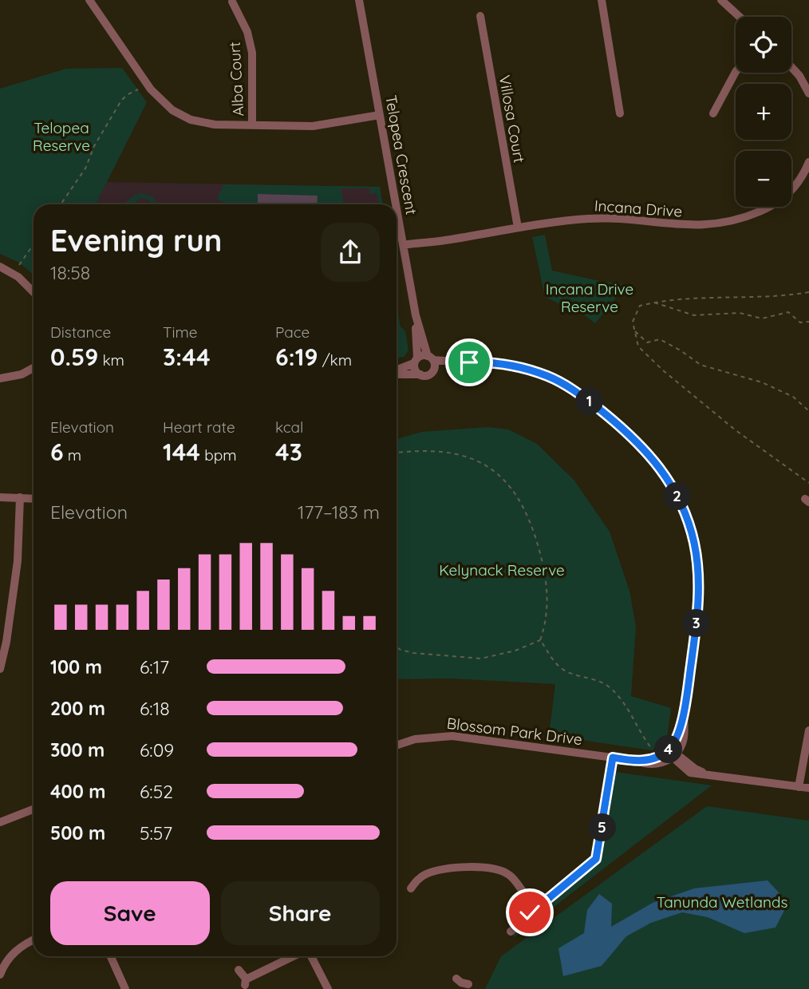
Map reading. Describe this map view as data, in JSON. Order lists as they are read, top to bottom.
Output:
{
  "streets": {
    "street": [
      "Alba Court",
      "Villosa Court",
      "Telopea Crescent",
      "Incana Drive",
      "Blossom Park Drive"
    ]
  },
  "crossings": [
    ["Villosa Court", "Incana Drive"],
    ["Telopea Crescent", "Incana Drive"]
  ],
  "parks": [
    "Telopea Reserve",
    "Incana Drive Reserve",
    "Kelynack Reserve",
    "Tanunda Wetlands"
  ],
  "page": {
    "map_buttons": ["+", "−"],
    "heading": ["Evening run", "18:58"],
    "stats": [
      ["Distance", "0.59 km"],
      ["Time", "3:44"],
      ["Pace", "6:19 /km"],
      ["Elevation", "6 m"],
      ["Heart rate", "144 bpm"],
      ["kcal", "43"]
    ],
    "pins": [
      "1",
      "2",
      "3",
      "4",
      "5"
    ],
    "chart": ["Elevation", "177–183 m"],
    "list": [
      {
        "name": "100 m",
        "note": "6:17"
      },
      {
        "name": "200 m",
        "note": "6:18"
      },
      {
        "name": "300 m",
        "note": "6:09"
      },
      {
        "name": "400 m",
        "note": "6:52"
      },
      {
        "name": "500 m",
        "note": "5:57"
      }
    ],
    "buttons": ["Save", "Share"]
  }
}
